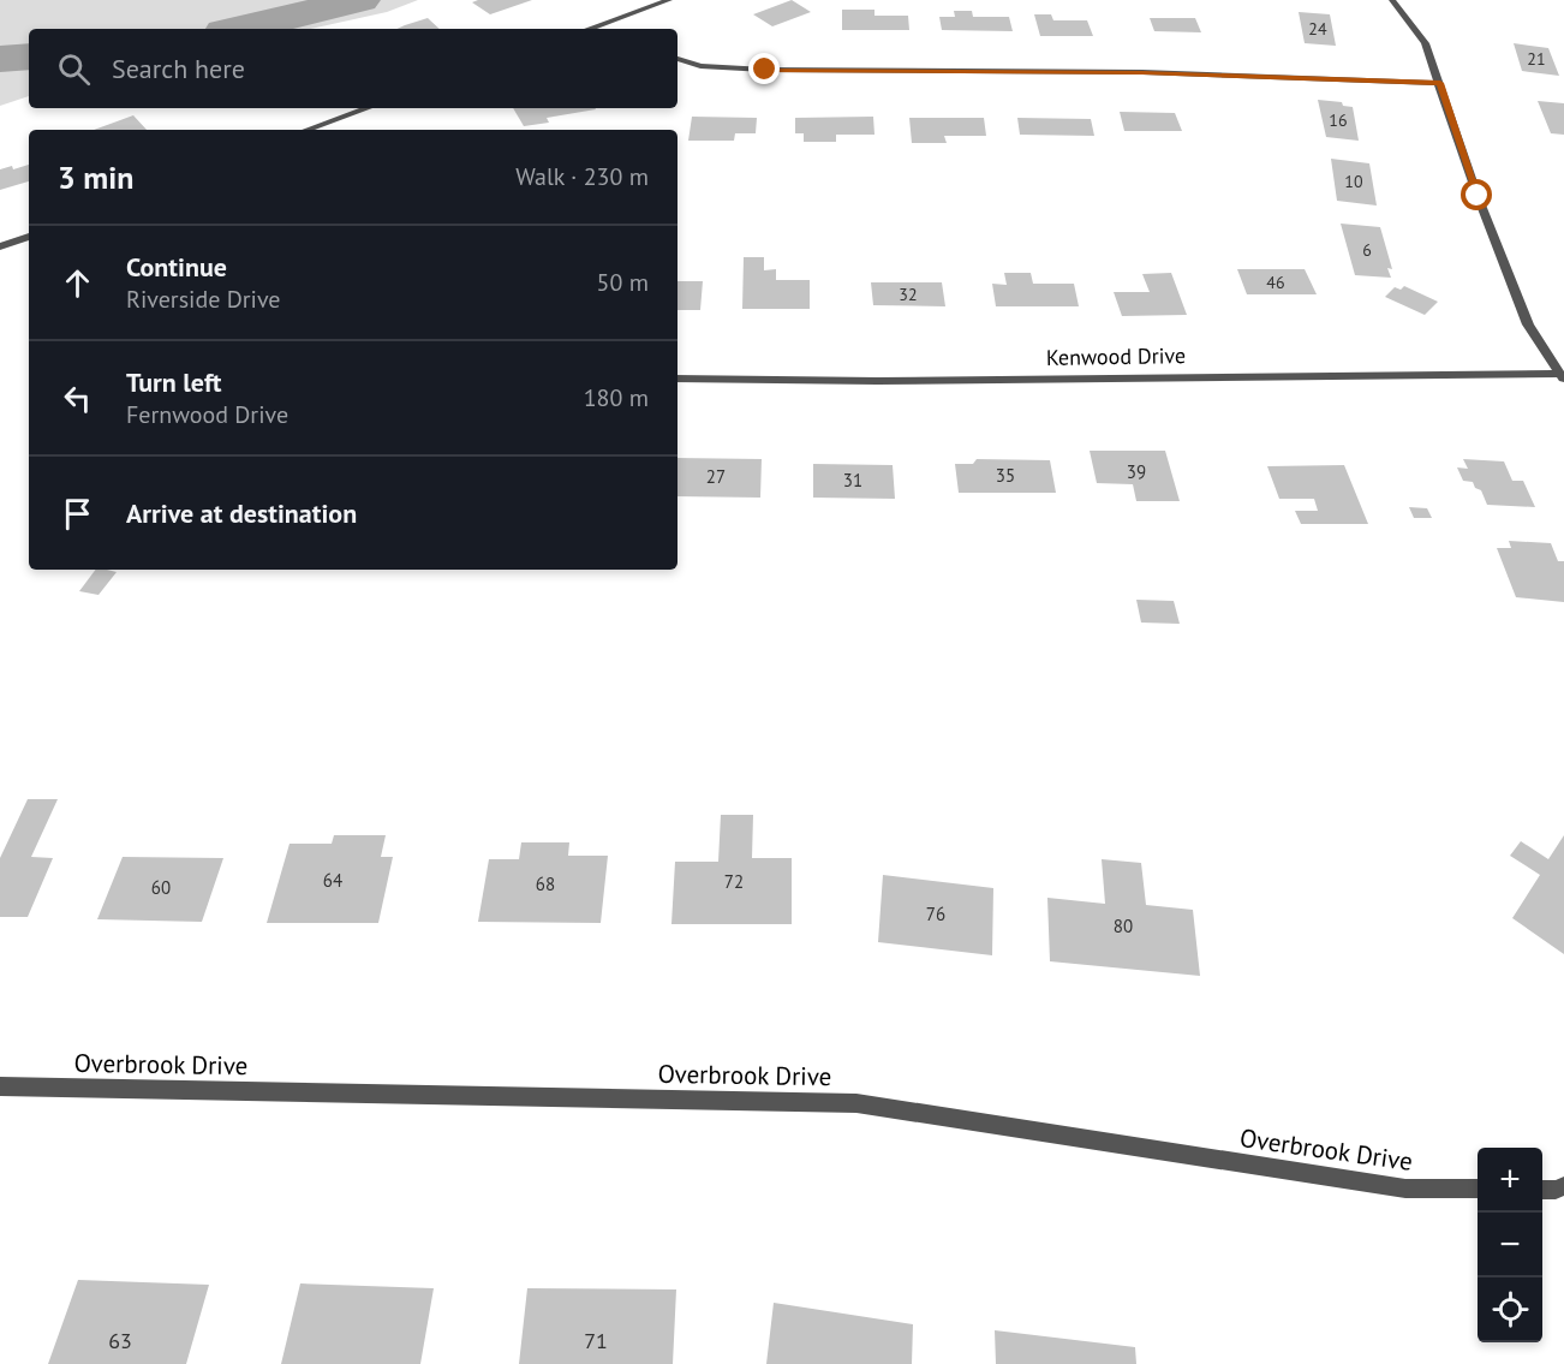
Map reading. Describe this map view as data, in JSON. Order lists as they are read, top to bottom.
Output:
{
  "streets": {
    "street": ["Kenwood Drive", "Overbrook Drive"]
  },
  "house_numbers": [
    "24",
    "21",
    "16",
    "10",
    "6",
    "46",
    "32",
    "39",
    "35",
    "27",
    "31",
    "64",
    "72",
    "68",
    "60",
    "76",
    "80",
    "63",
    "71"
  ],
  "page": {
    "search": "Search here",
    "heading": ["3 min", "Walk · 230 m"],
    "list": [
      ["Continue", "Riverside Drive", "50 m"],
      ["Turn left", "Fernwood Drive", "180 m"],
      "Arrive at destination"
    ],
    "map_buttons": ["+", "−"]
  }
}
